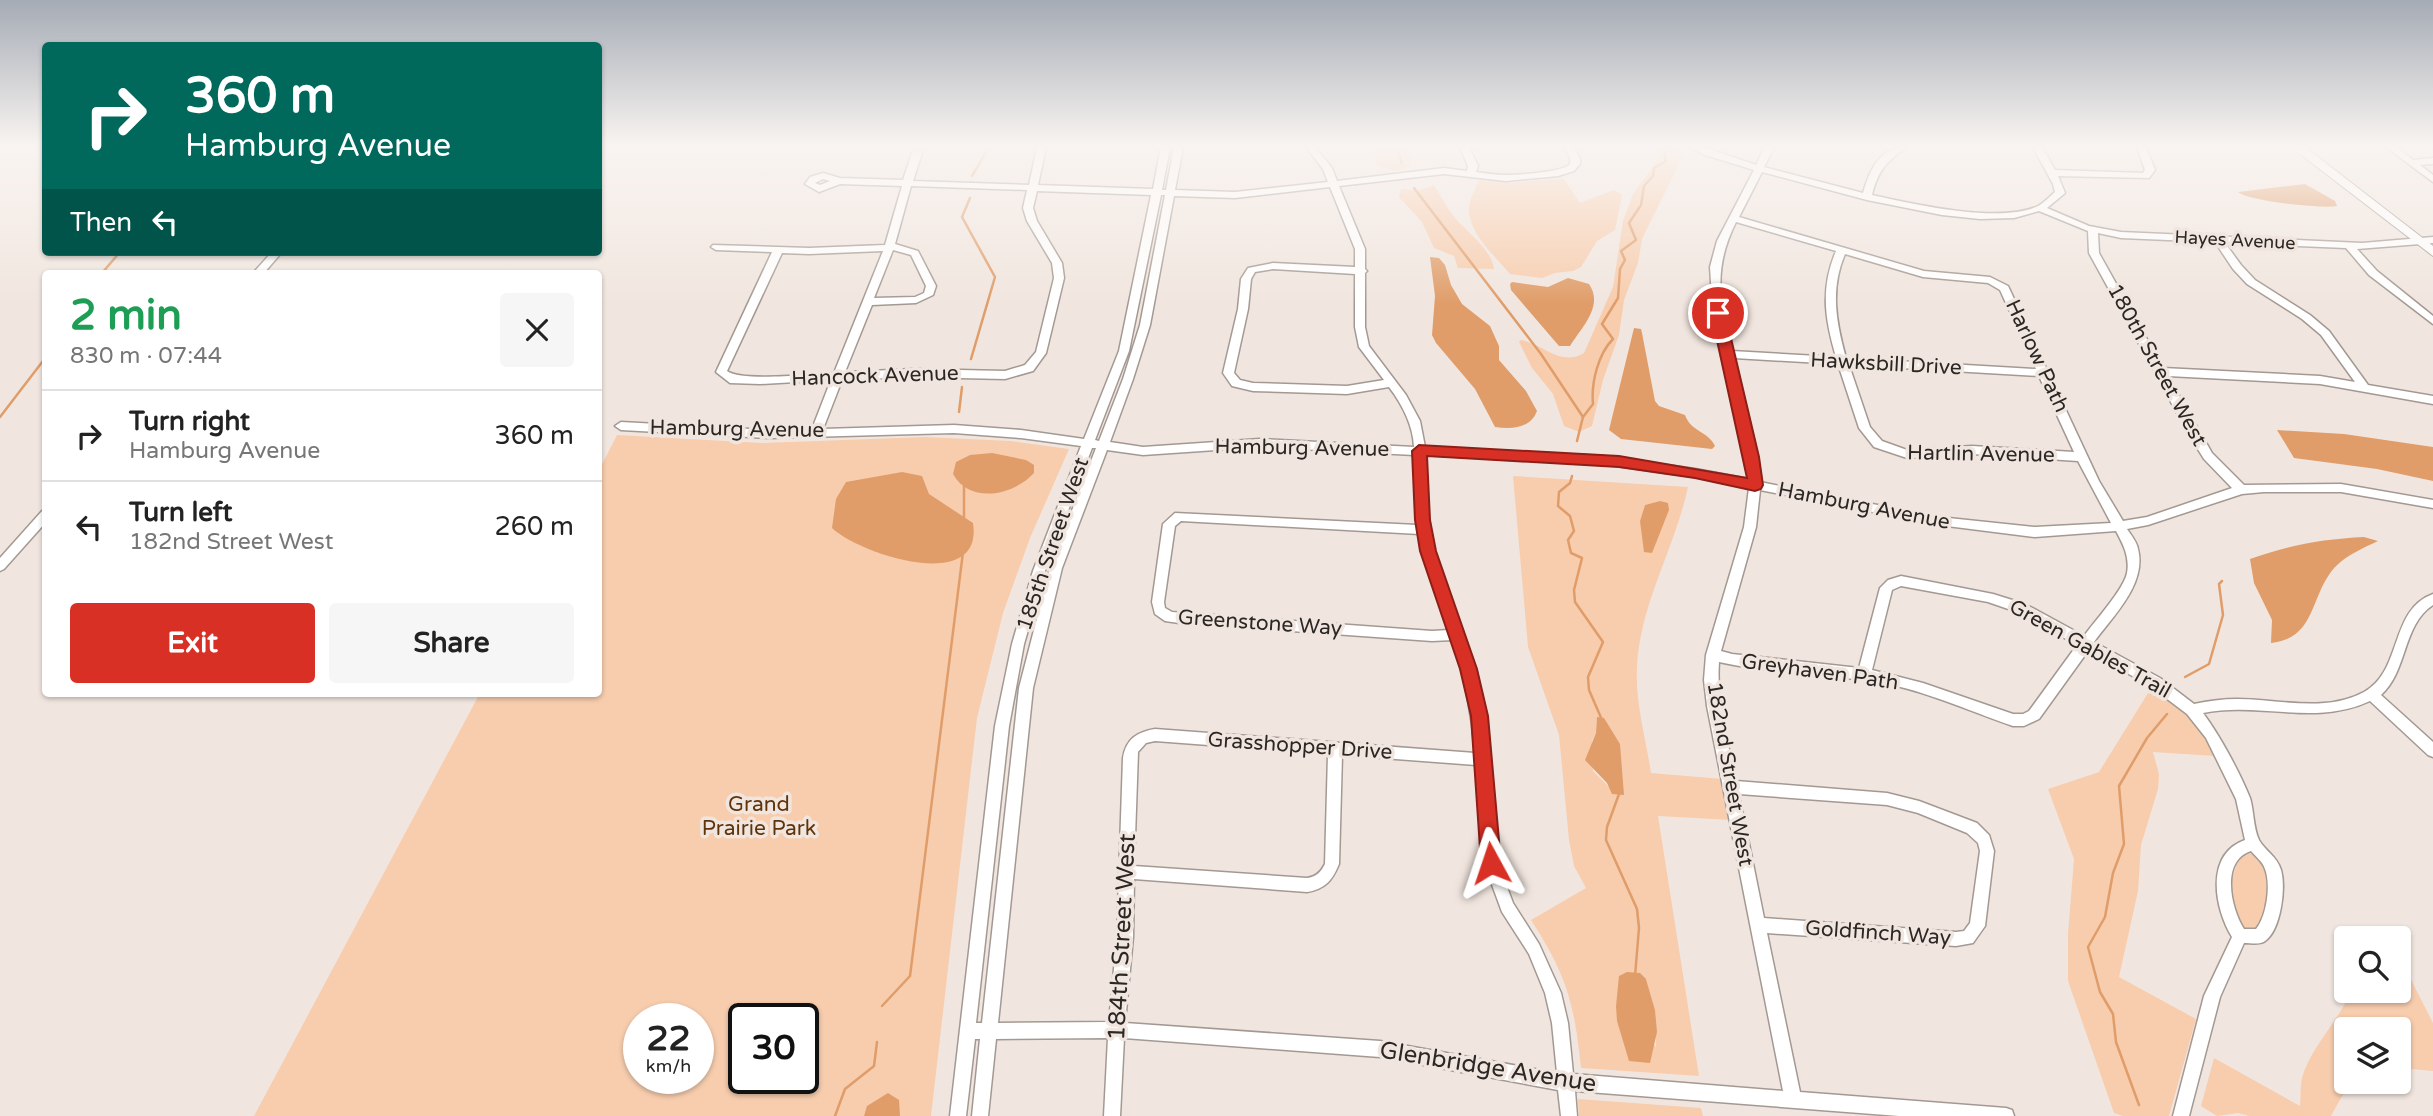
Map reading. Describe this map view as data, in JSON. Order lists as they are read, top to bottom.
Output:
{
  "streets": {
    "street": [
      "Hayes Avenue",
      "Harlow Path",
      "Hawksbill Drive",
      "180th Street West",
      "Hancock Avenue",
      "Hamburg Avenue",
      "Hartlin Avenue",
      "185th Street West",
      "Greenstone Way",
      "Green Gables Trail",
      "Greyhaven Path",
      "Grasshopper Drive",
      "182nd Street West",
      "Goldfinch Way",
      "184th Street West",
      "Glenbridge Avenue"
    ]
  },
  "crossings": [
    ["Hayes Avenue", "180th Street West"],
    ["Harlow Path", "Hawksbill Drive"],
    ["Harlow Path", "Hamburg Avenue"],
    ["Harlow Path", "Hartlin Avenue"],
    ["Harlow Path", "Greyhaven Path"],
    ["Harlow Path", "182nd Street West"],
    ["Hawksbill Drive", "Hartlin Avenue"],
    ["Hawksbill Drive", "182nd Street West"],
    ["180th Street West", "Hamburg Avenue"],
    ["Hamburg Avenue", "185th Street West"],
    ["Hamburg Avenue", "Greyhaven Path"],
    ["Hamburg Avenue", "182nd Street West"],
    ["185th Street West", "Glenbridge Avenue"],
    ["Green Gables Trail", "Greyhaven Path"],
    ["Greyhaven Path", "182nd Street West"],
    ["Grasshopper Drive", "184th Street West"],
    ["182nd Street West", "Goldfinch Way"],
    ["182nd Street West", "Glenbridge Avenue"],
    ["184th Street West", "Glenbridge Avenue"]
  ],
  "parks": ["Grand Prairie Park"],
  "page": {
    "turn": ["360 m", "Hamburg Avenue"],
    "then": "Then",
    "heading": ["2 min", "830 m · 07:44"],
    "list": [
      {
        "name": "Turn right",
        "note": "Hamburg Avenue",
        "value": "360 m"
      },
      {
        "name": "Turn left",
        "note": "182nd Street West",
        "value": "260 m"
      }
    ],
    "buttons": ["Exit", "Share"],
    "speed": "22 km/h",
    "limit": "30"
  }
}
